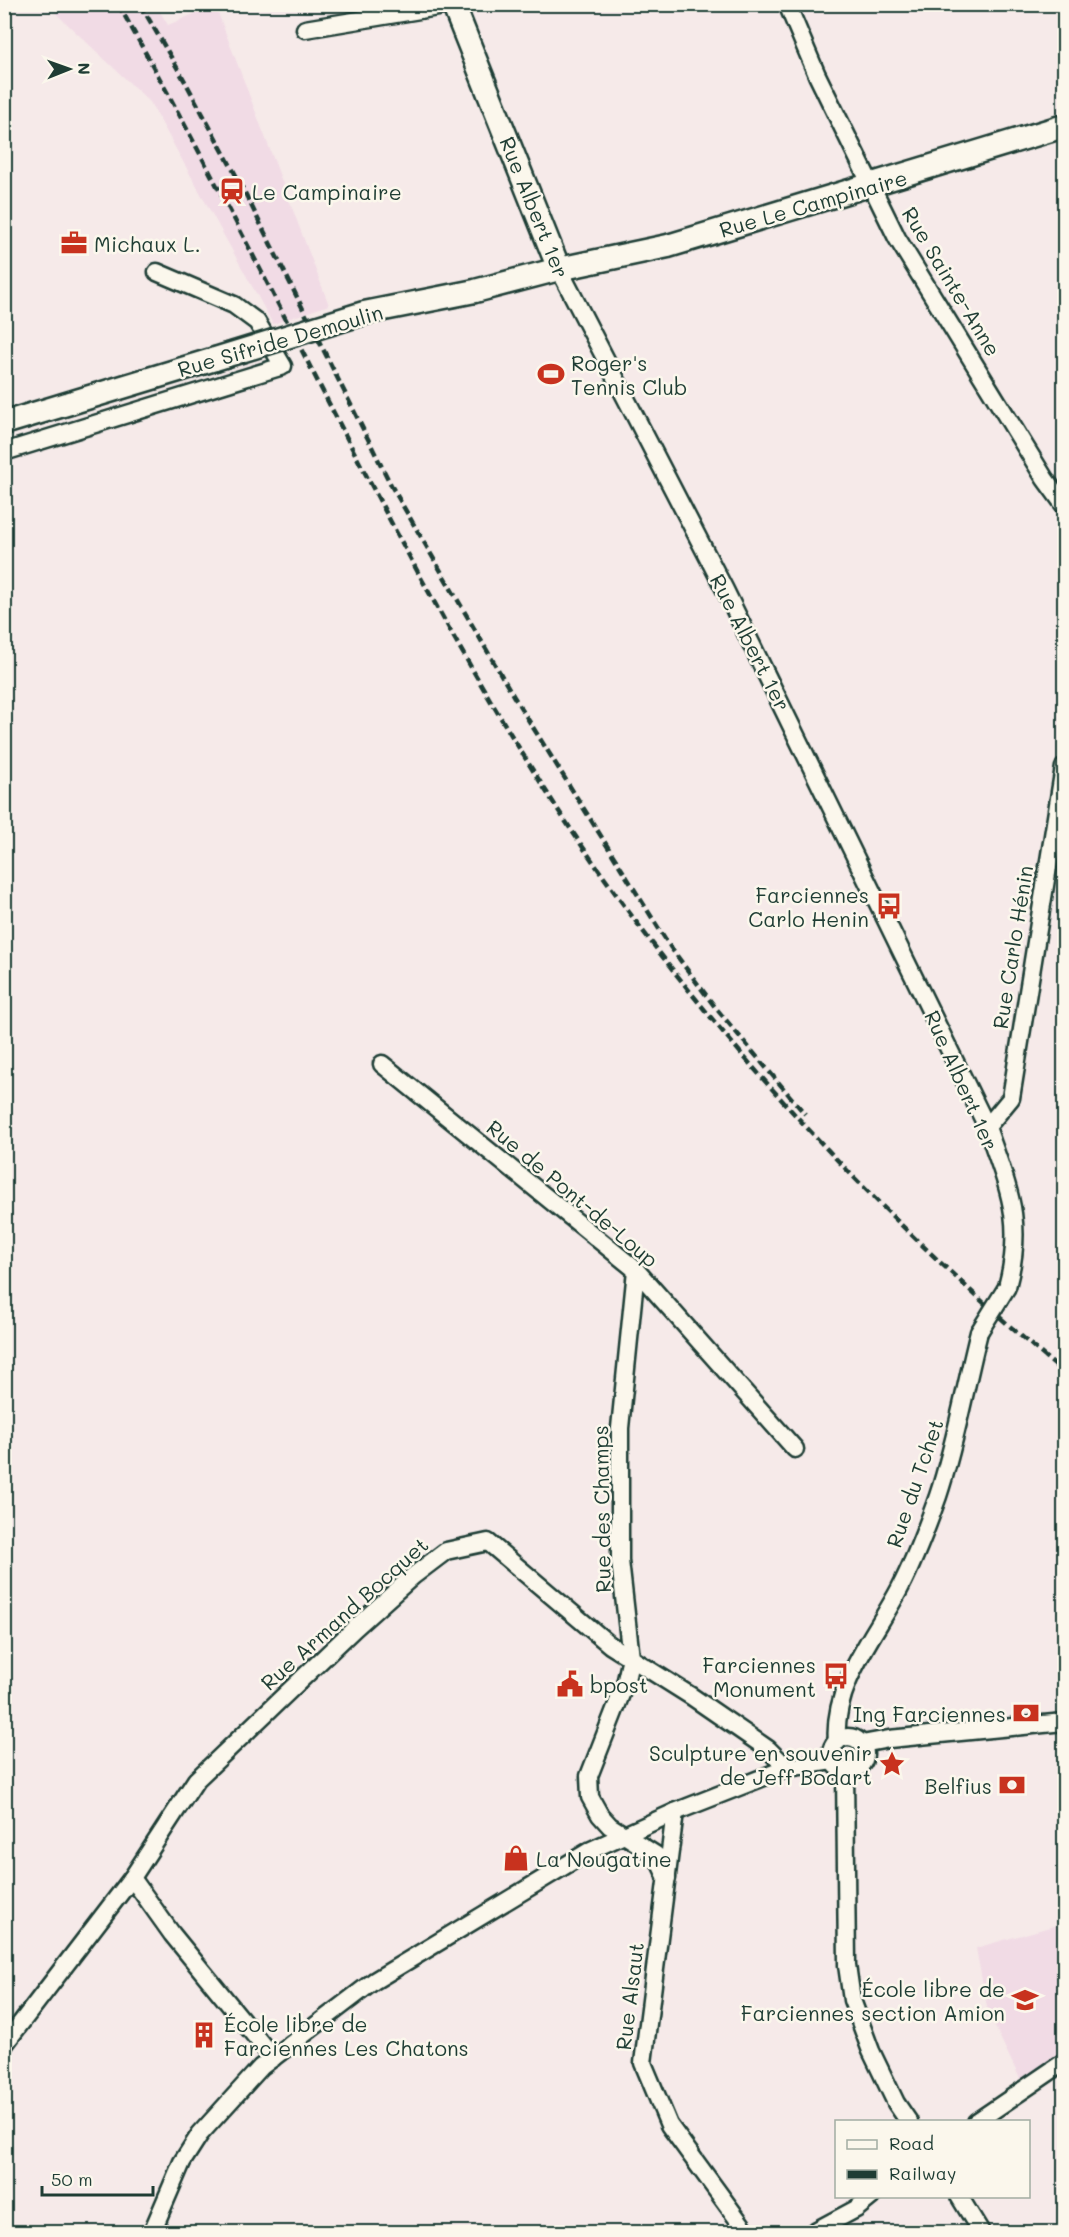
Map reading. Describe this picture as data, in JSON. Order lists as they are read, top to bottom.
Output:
{
  "streets": {
    "main road": ["Rue Le Campinaire", "Rue Albert 1er", "Rue Sifride Demoulin"],
    "street": [
      "Rue Sainte-Anne",
      "Rue Carlo Hénin",
      "Rue de Pont-de-Loup",
      "Rue du Tchet",
      "Rue des Champs",
      "Rue Armand Bocquet",
      "Rue Alsaut"
    ]
  },
  "crossings": [
    ["Rue Le Campinaire", "Rue Albert 1er"],
    ["Rue Le Campinaire", "Rue Sainte-Anne"],
    ["Rue Le Campinaire", "Rue Sifride Demoulin"],
    ["Rue Albert 1er", "Rue Sifride Demoulin"],
    ["Rue Albert 1er", "Rue Carlo Hénin"],
    ["Rue Albert 1er", "Rue du Tchet"],
    ["Rue de Pont-de-Loup", "Rue des Champs"],
    ["Rue des Champs", "Rue Armand Bocquet"]
  ],
  "places": {
    "station": ["Le Campinaire"],
    "office": ["Michaux L."],
    "sports": ["Roger's Tennis Club"],
    "bus stop": ["Farciennes Carlo Henin", "Farciennes Monument"],
    "public building": ["bpost"],
    "bank": ["Ing Farciennes", "Belfius"],
    "place": ["Sculpture en souvenir de Jeff Bodart"],
    "shop": ["La Nougatine"],
    "school or university": ["École libre de Farciennes section Amion"],
    "building": ["École libre de Farciennes Les Chatons"]
  },
  "legend": ["Road", "Railway"],
  "scale_bar": "50 m",
  "north": "right"
}
